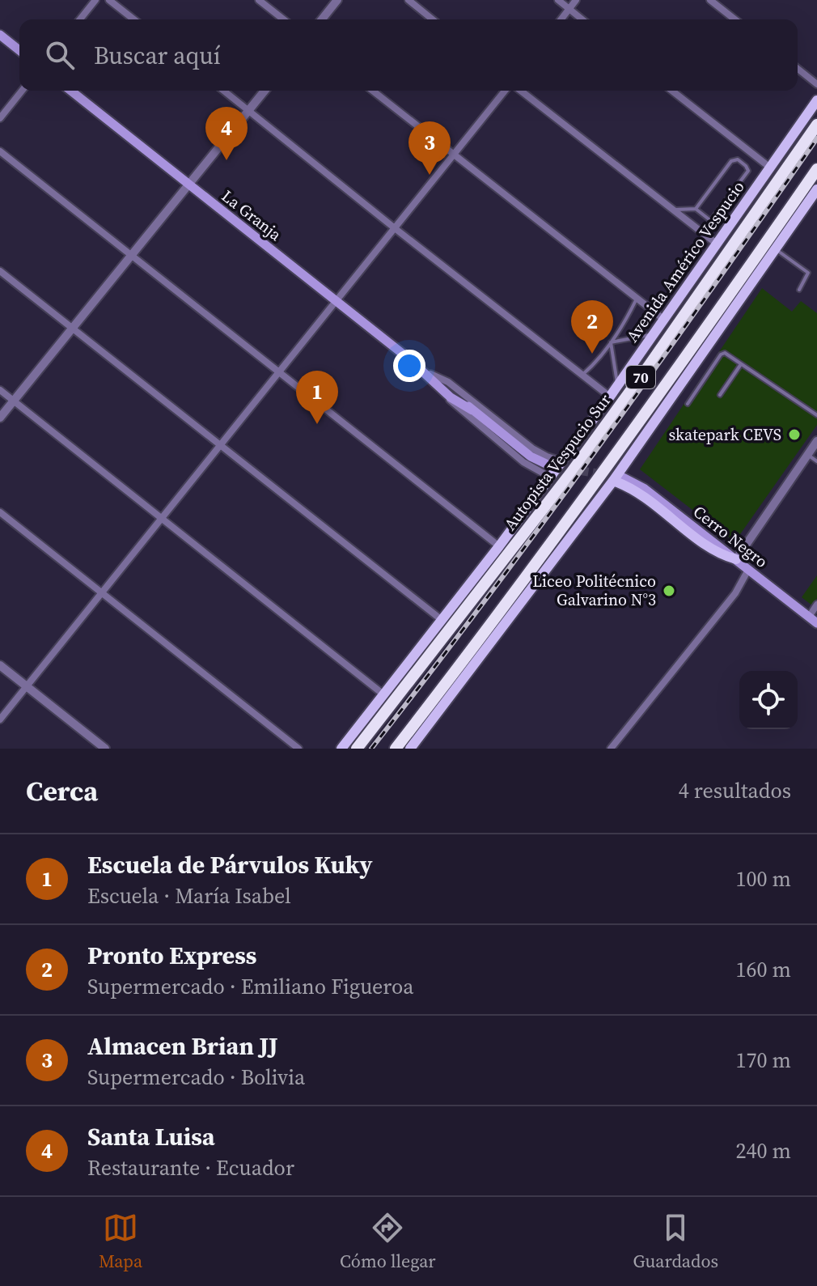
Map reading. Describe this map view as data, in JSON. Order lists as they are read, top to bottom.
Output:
{
  "streets": {
    "highway": ["70", "Autopista Vespucio Sur"],
    "main road": ["La Granja", "Avenida Américo Vespucio", "Cerro Negro"]
  },
  "crossings": [
    ["La Granja", "Avenida Américo Vespucio"]
  ],
  "places": ["skatepark CEVS", "Liceo Politécnico Galvarino N°3"],
  "page": {
    "search": "Buscar aquí",
    "pins": [
      "4",
      "3",
      "2",
      "1"
    ],
    "heading": ["Cerca", "4 resultados"],
    "list": [
      {
        "mark": "1",
        "name": "Escuela de Párvulos Kuky",
        "note": "Escuela · María Isabel",
        "value": "100 m"
      },
      {
        "mark": "2",
        "name": "Pronto Express",
        "note": "Supermercado · Emiliano Figueroa",
        "value": "160 m"
      },
      {
        "mark": "3",
        "name": "Almacen Brian JJ",
        "note": "Supermercado · Bolivia",
        "value": "170 m"
      },
      {
        "mark": "4",
        "name": "Santa Luisa",
        "note": "Restaurante · Ecuador",
        "value": "240 m"
      }
    ],
    "nav": ["Mapa", "Cómo llegar", "Guardados"]
  }
}
